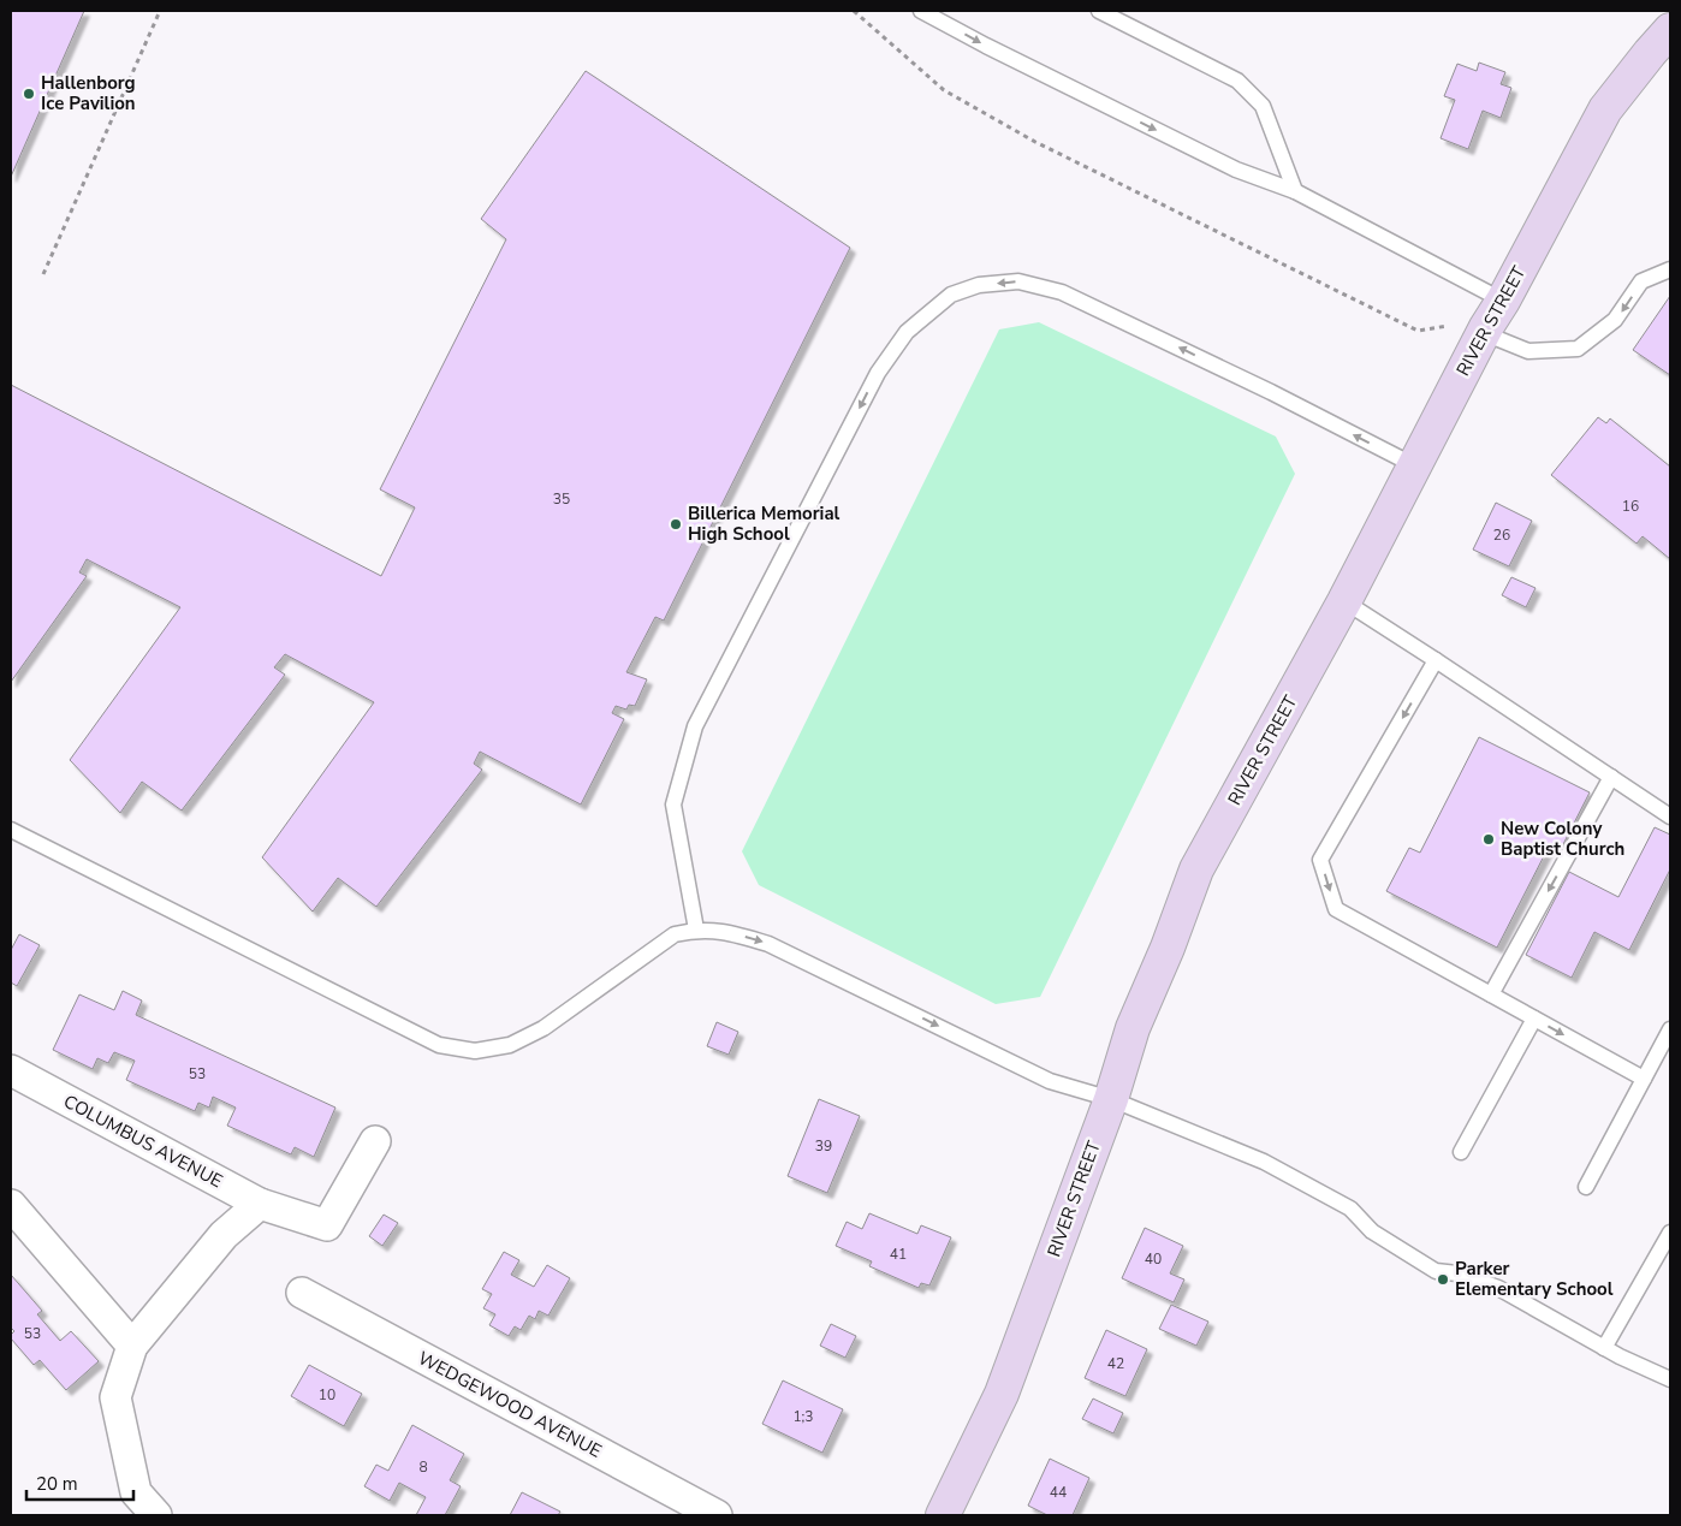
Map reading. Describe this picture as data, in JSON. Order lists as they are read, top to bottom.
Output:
{
  "streets": {
    "main road": ["RIVER STREET"],
    "street": ["COLUMBUS AVENUE", "WEDGEWOOD AVENUE"]
  },
  "places": [
    "Hallenborg Ice Pavilion",
    "Billerica Memorial High School",
    "New Colony Baptist Church",
    "Parker Elementary School"
  ],
  "house_numbers": [
    "35",
    "16",
    "26",
    "53",
    "39",
    "41",
    "40",
    "53",
    "42",
    "10",
    "1;3",
    "8",
    "44"
  ],
  "scale_bar": "20 m"
}
